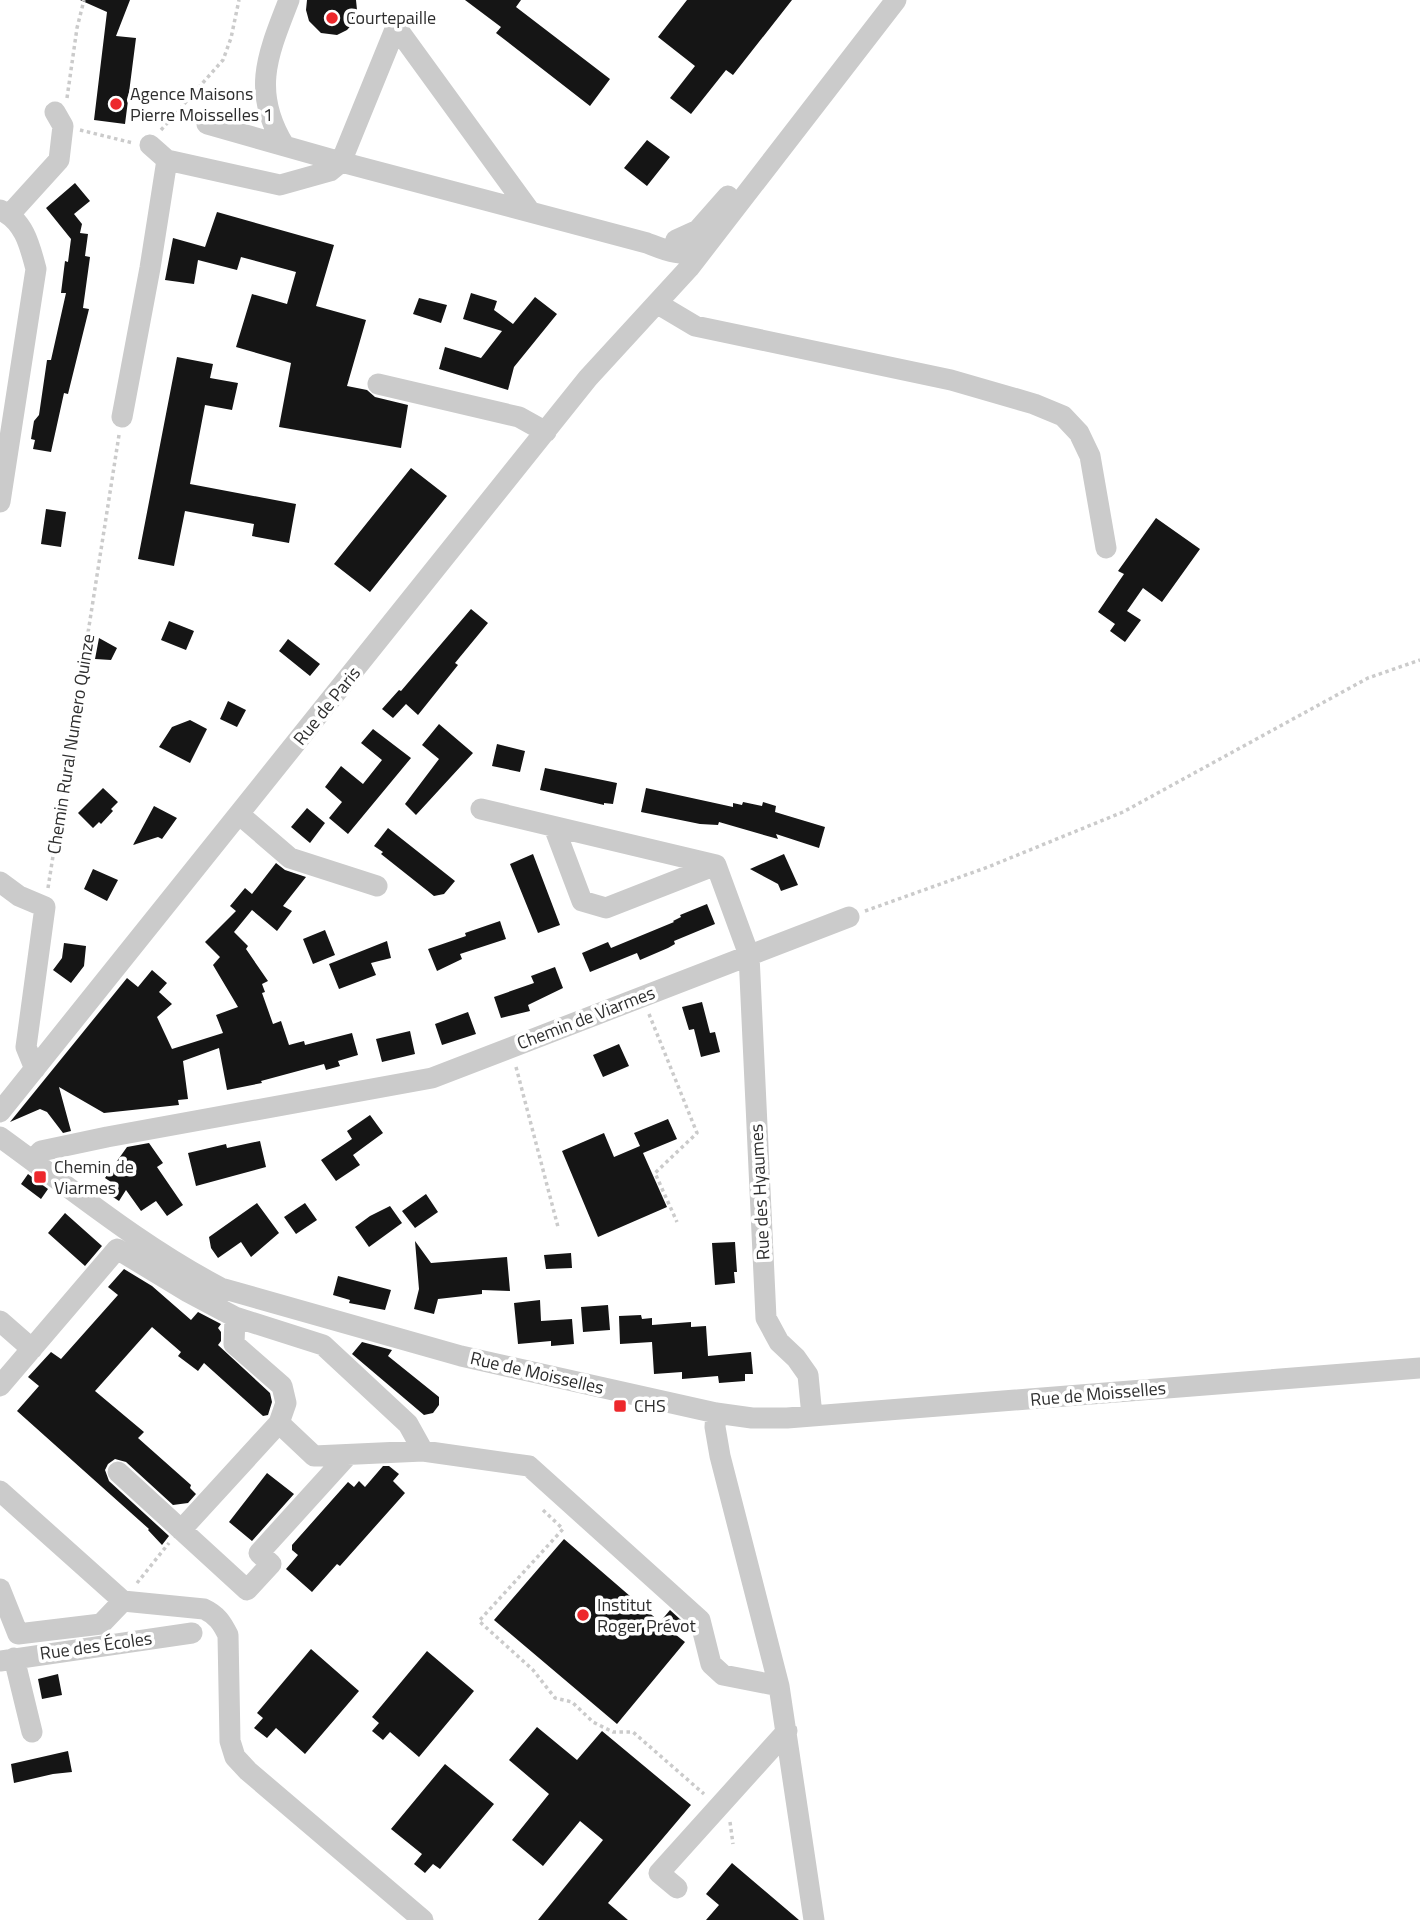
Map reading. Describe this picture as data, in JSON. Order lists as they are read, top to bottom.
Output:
{
  "streets": {
    "street": [
      "Rue de Paris",
      "Chemin de Viarmes",
      "Rue des Hyaumes",
      "Rue de Moisselles",
      "Rue des Écoles"
    ],
    "path": ["Chemin Rural Numero Quinze"]
  },
  "crossings": [
    ["Chemin de Viarmes", "Rue des Hyaumes"],
    ["Chemin de Viarmes", "Rue de Moisselles"],
    ["Rue des Hyaumes", "Rue de Moisselles"]
  ],
  "places": {
    "other": ["Courtepaille", "Agence Maisons Pierre Moisselles 1", "Institut Roger Prévot"],
    "transit": ["Chemin de Viarmes", "CHS"]
  }
}
